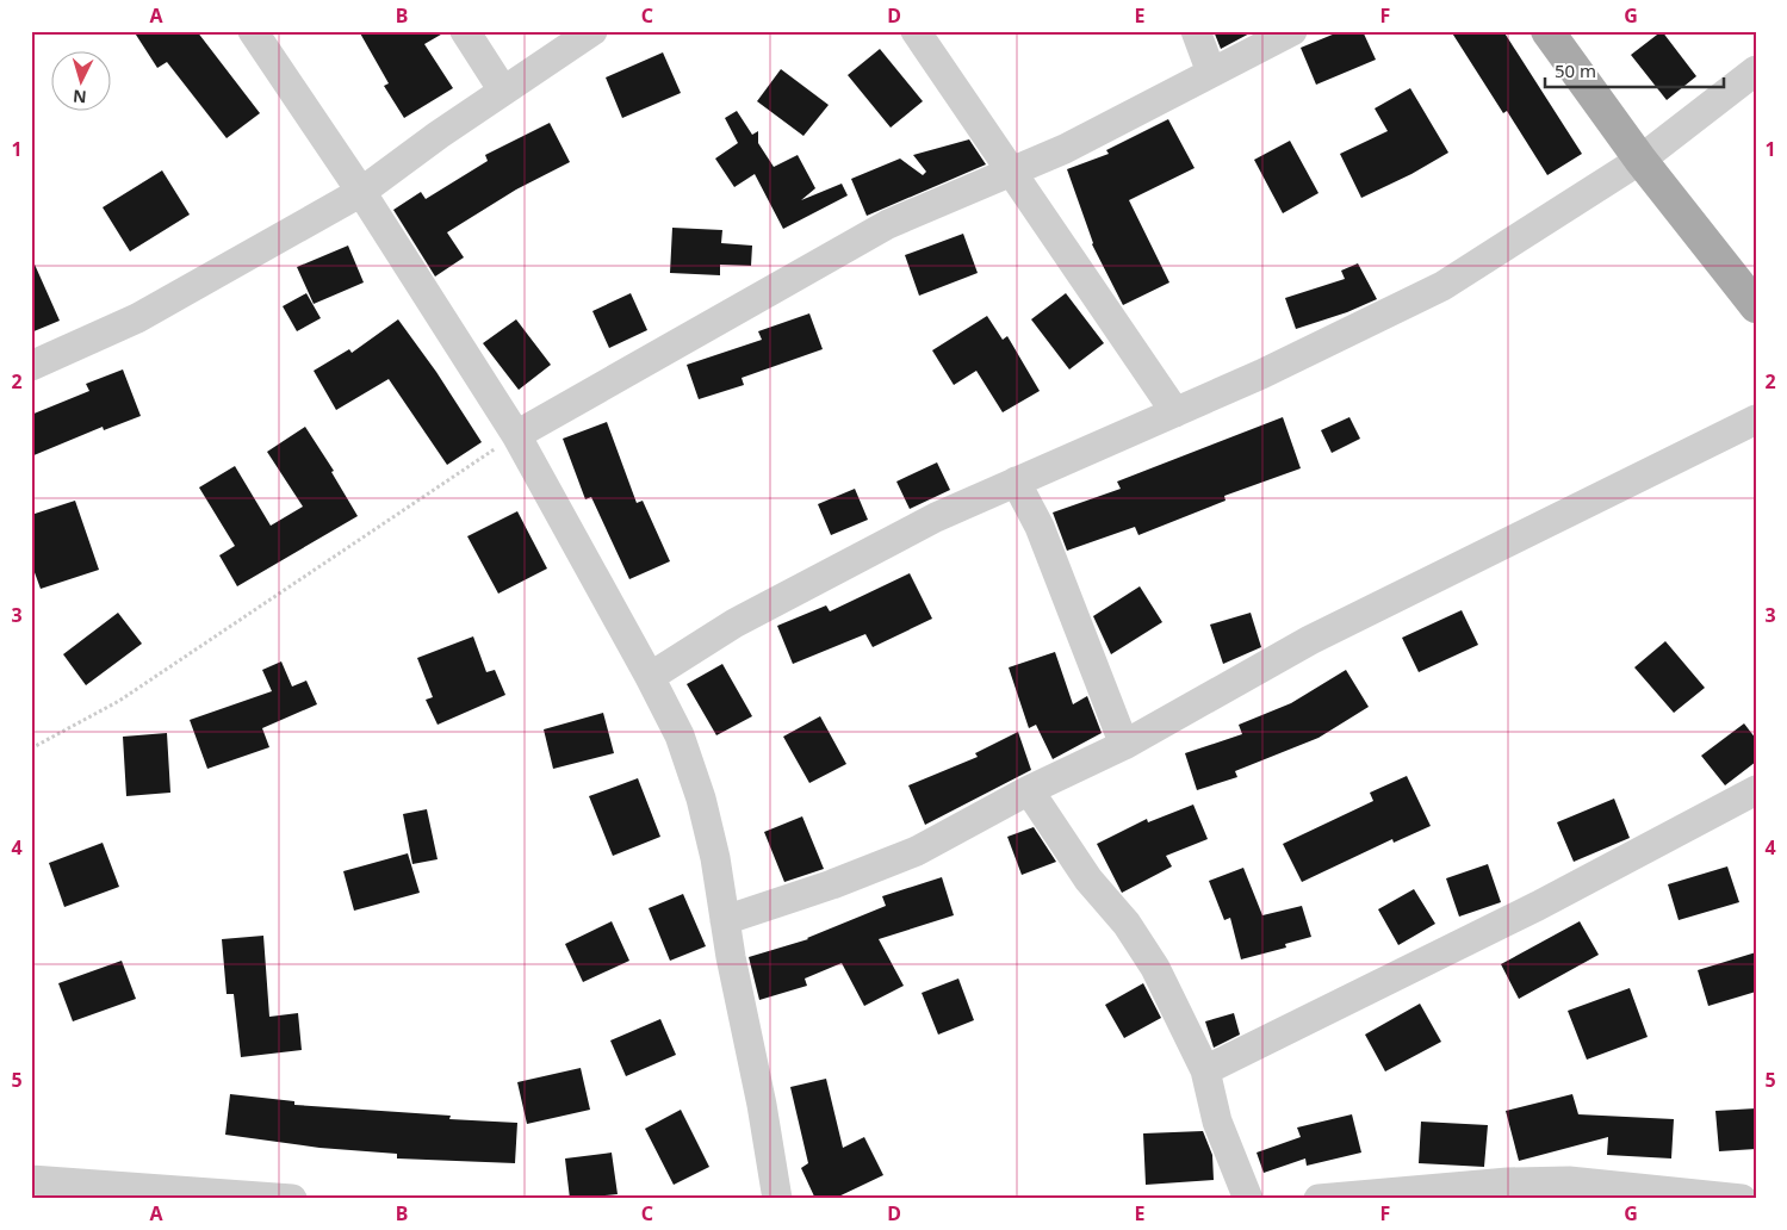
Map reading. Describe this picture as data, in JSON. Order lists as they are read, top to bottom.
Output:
{
  "scale_bar": "50 m",
  "north": "bottom",
  "grid": {
    "columns": [
      "A",
      "B",
      "C",
      "D",
      "E",
      "F",
      "G"
    ],
    "rows": [
      "1",
      "2",
      "3",
      "4",
      "5"
    ]
  }
}
